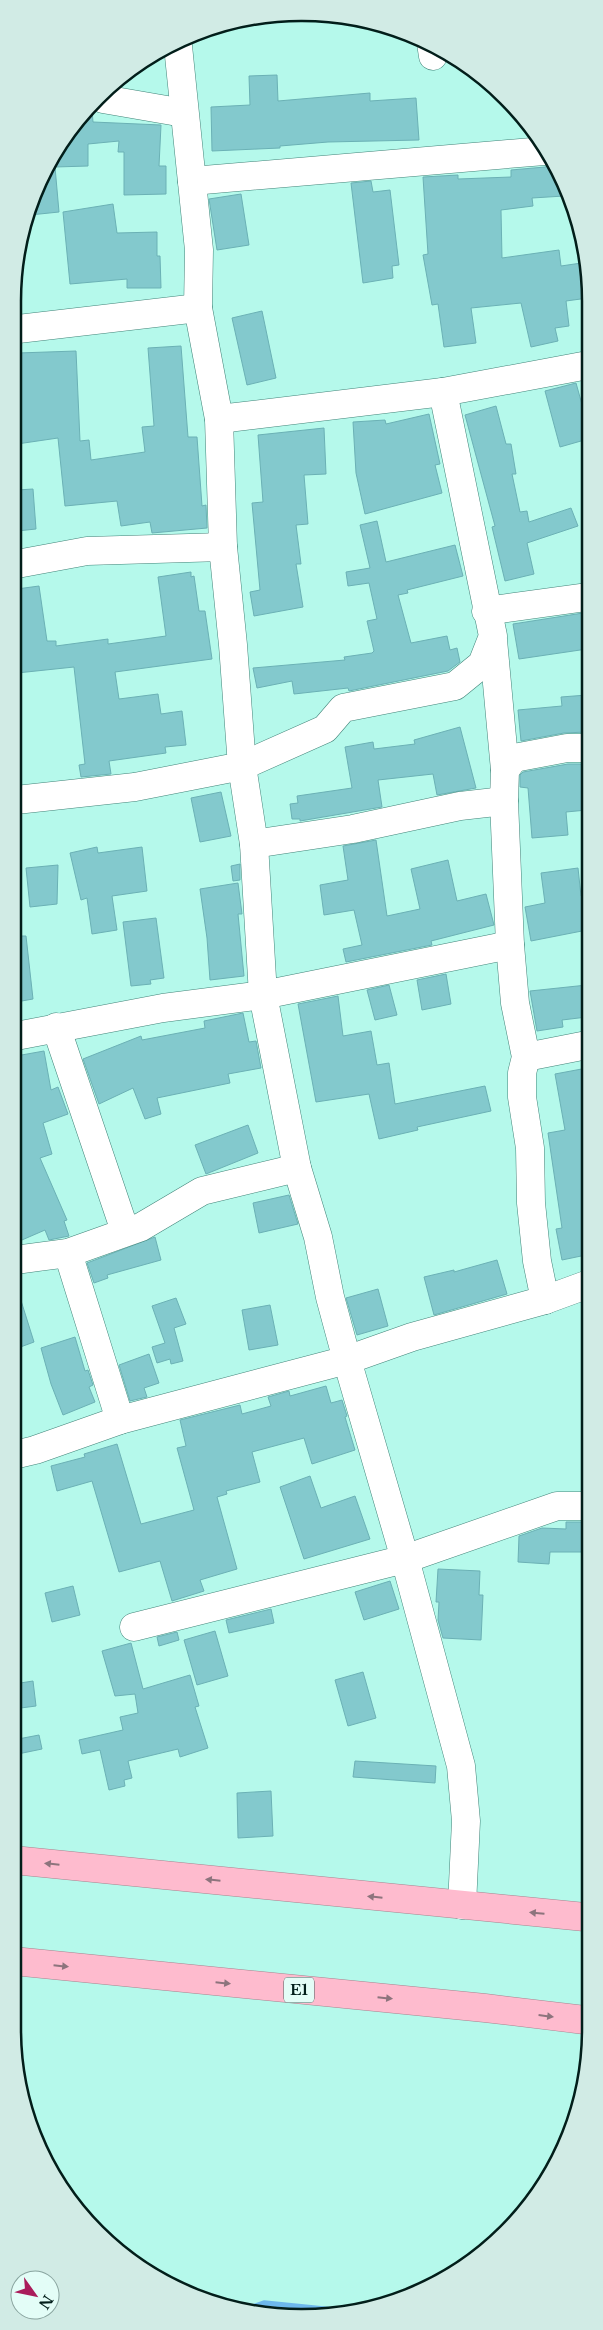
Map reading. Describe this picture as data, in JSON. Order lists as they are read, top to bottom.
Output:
{
  "streets": {
    "highway": ["E1"]
  },
  "north": "bottom right"
}
